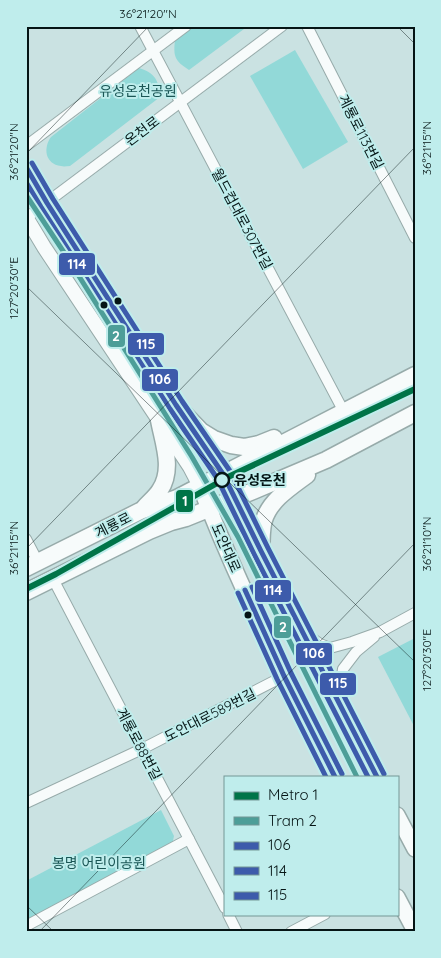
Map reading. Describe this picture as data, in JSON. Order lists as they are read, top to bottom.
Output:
{
  "streets": {
    "main road": ["계룡로", "도안대로"],
    "street": [
      "온천로",
      "계룡로113번길",
      "월드컵대로307번길",
      "도안대로589번길",
      "계룡로88번길"
    ]
  },
  "crossings": [
    ["온천로", "월드컵대로307번길"],
    ["월드컵대로307번길", "계룡로"],
    ["계룡로", "도안대로"],
    ["계룡로", "계룡로88번길"],
    ["도안대로", "도안대로589번길"],
    ["도안대로589번길", "계룡로88번길"]
  ],
  "parks": ["유성온천공원", "봉명 어린이공원"],
  "places": ["유성온천"],
  "lines": [
    "transit line 115",
    "transit line 106",
    "transit line 114",
    "tram line 2",
    "metro line 1"
  ],
  "legend": [
    "Metro 1",
    "Tram 2",
    "106",
    "114",
    "115"
  ],
  "coordinates": [
    "36°21'20\"N",
    "36°21'15\"N",
    "127°20'30\"E",
    "36°21'10\"N"
  ]
}
